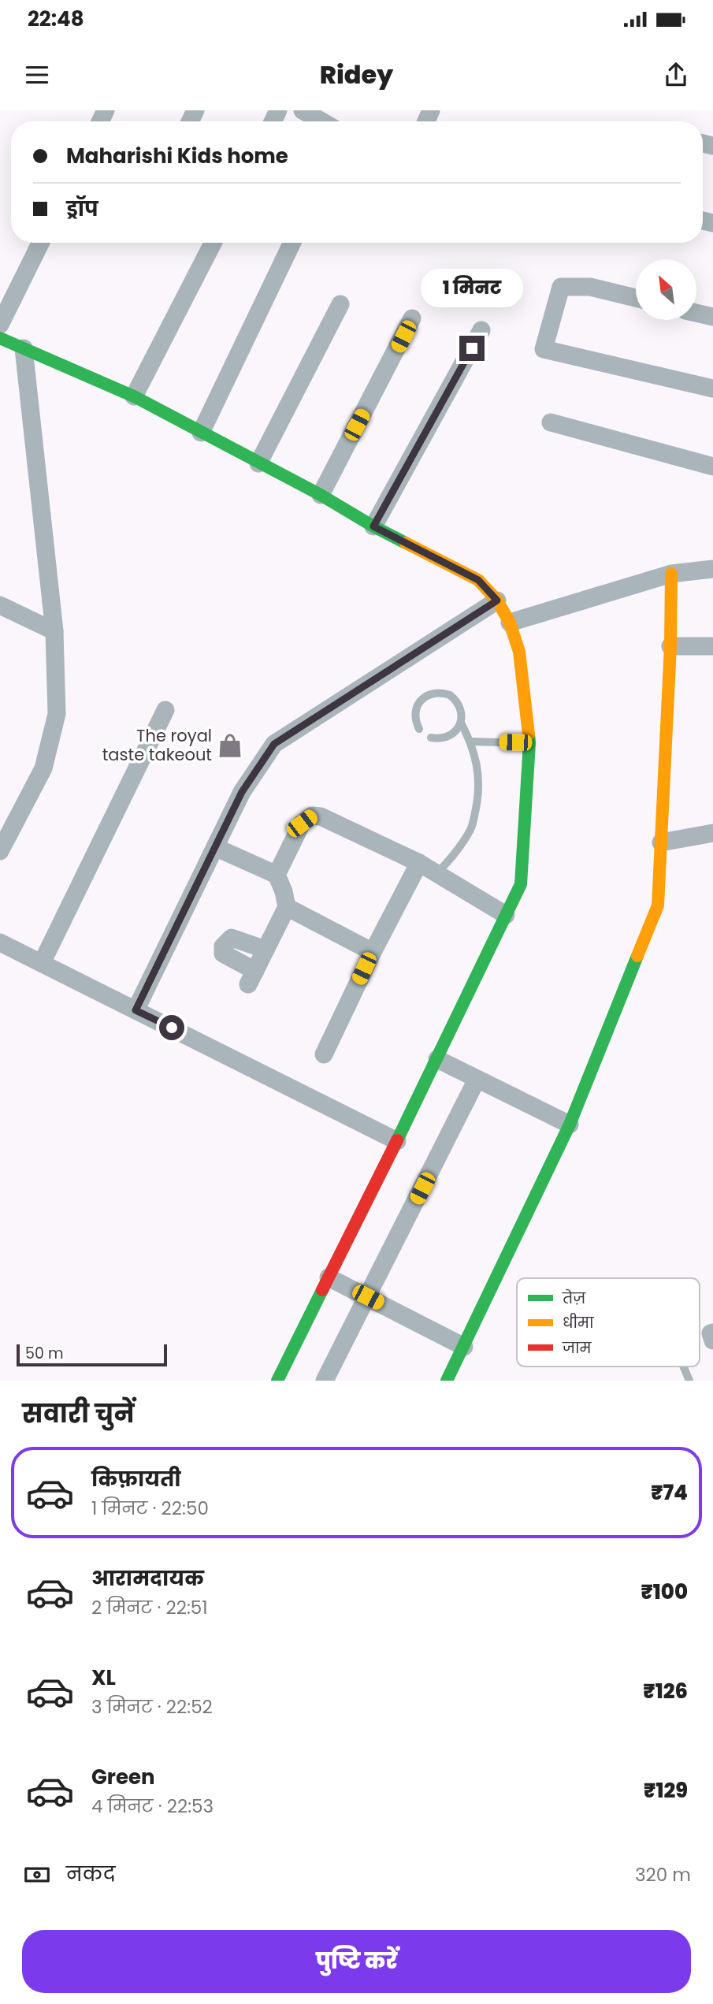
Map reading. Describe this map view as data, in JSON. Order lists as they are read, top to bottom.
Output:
{
  "places": {
    "shop": ["The royal taste takeout"]
  },
  "legend": ["तेज़", "धीमा", "जाम"],
  "scale_bar": "50 m",
  "north": "top left",
  "page": {
    "status": "22:48",
    "header": "Ridey",
    "banner": ["Maharishi Kids home", "ड्रॉप"],
    "bubble": "1 मिनट",
    "scale": "50 m",
    "heading": "सवारी चुनें",
    "list": [
      {
        "name": "किफ़ायती",
        "note": "1 मिनट · 22:50",
        "value": "₹74"
      },
      {
        "name": "आरामदायक",
        "note": "2 मिनट · 22:51",
        "value": "₹100"
      },
      {
        "name": "XL",
        "note": "3 मिनट · 22:52",
        "value": "₹126"
      },
      {
        "name": "Green",
        "note": "4 मिनट · 22:53",
        "value": "₹129"
      }
    ],
    "pay": ["नकद", "320 m"],
    "buttons": "पुष्टि करें"
  }
}
